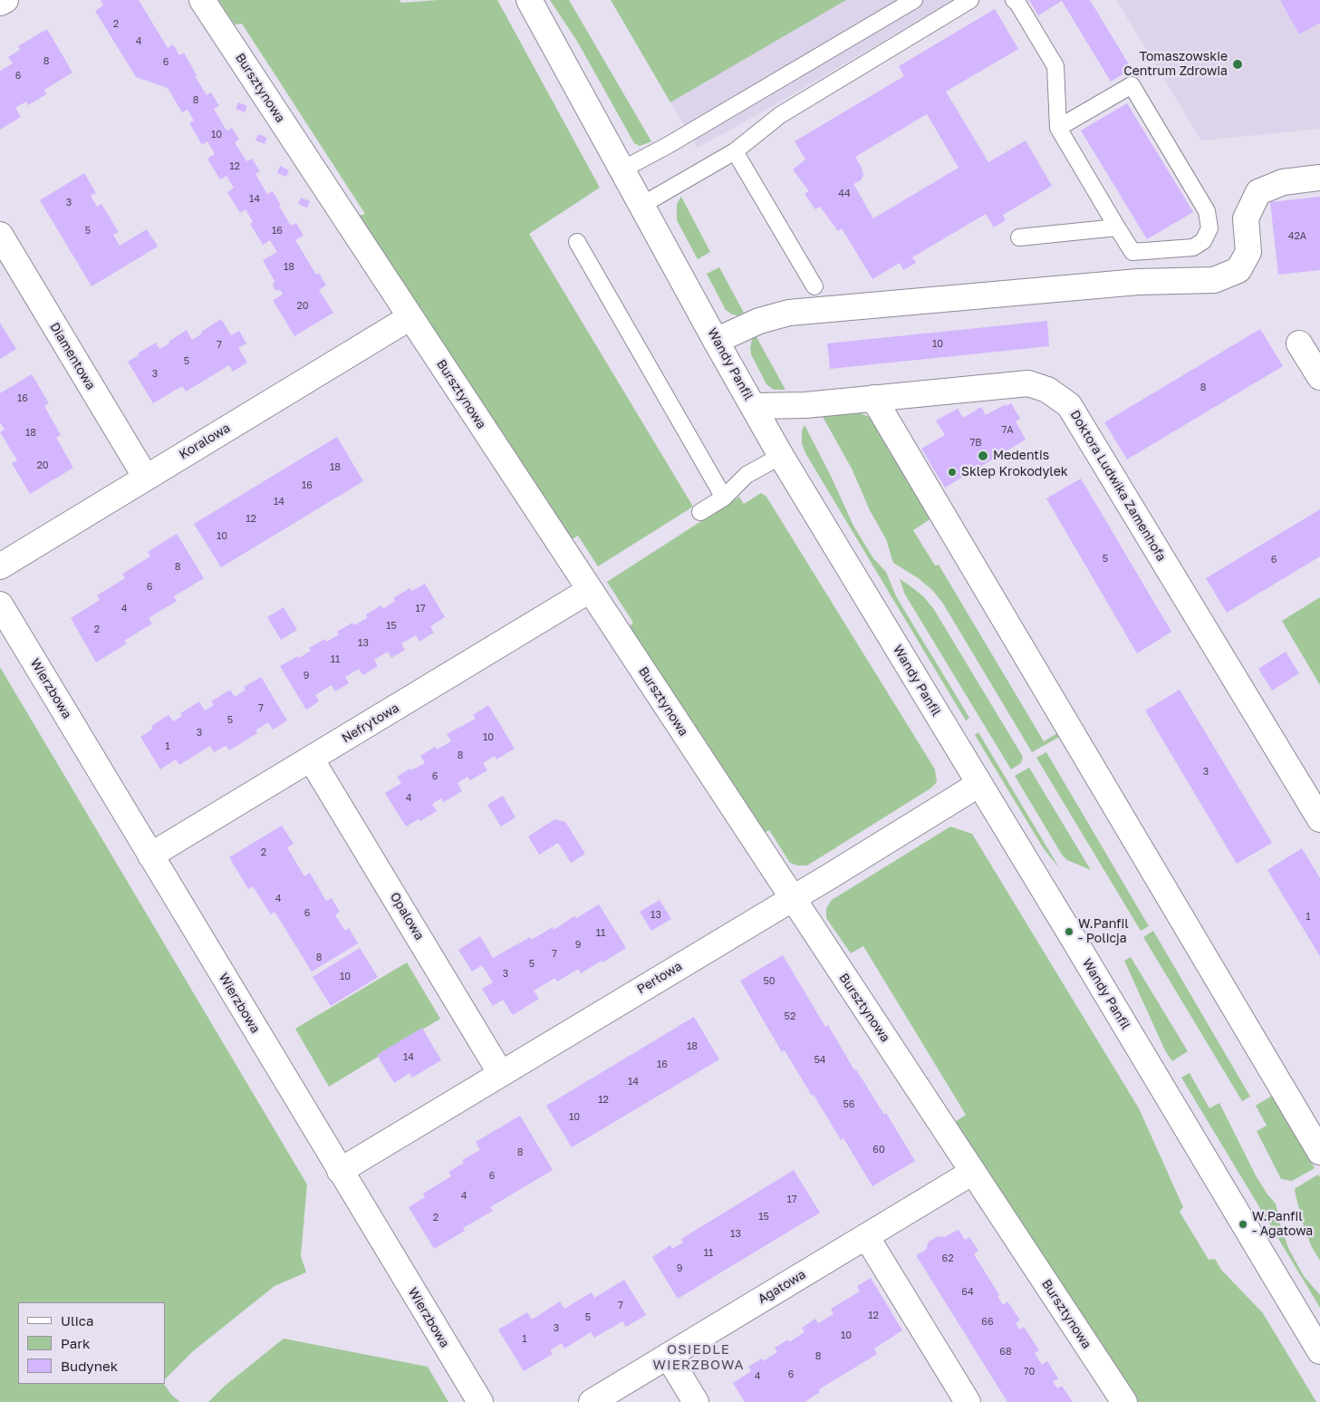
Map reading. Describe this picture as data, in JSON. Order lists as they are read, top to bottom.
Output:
{
  "streets": {
    "street": [
      "Bursztynowa",
      "Diamentowa",
      "Wandy Panfil",
      "Koralowa",
      "Doktora Ludwika Zamenhofa",
      "Wierzbowa",
      "Nefrytowa",
      "Opalowa",
      "Perłowa",
      "Agatowa"
    ]
  },
  "crossings": [
    ["Bursztynowa", "Koralowa"],
    ["Bursztynowa", "Nefrytowa"],
    ["Bursztynowa", "Perłowa"],
    ["Bursztynowa", "Agatowa"],
    ["Diamentowa", "Koralowa"],
    ["Wandy Panfil", "Doktora Ludwika Zamenhofa"],
    ["Wandy Panfil", "Perłowa"],
    ["Wierzbowa", "Nefrytowa"],
    ["Wierzbowa", "Perłowa"],
    ["Nefrytowa", "Opalowa"],
    ["Opalowa", "Perłowa"]
  ],
  "districts": ["OSIEDLE WIERZBOWA"],
  "places": [
    "Tomaszowskie Centrum Zdrowia",
    "Medentis",
    "Sklep Krokodylek",
    "W.Panfil - Policja",
    "W.Panfil - Agatowa"
  ],
  "house_numbers": [
    "2",
    "4",
    "8",
    "6",
    "6",
    "8",
    "10",
    "12",
    "44",
    "14",
    "3",
    "5",
    "16",
    "42A",
    "18",
    "20",
    "10",
    "7",
    "5",
    "3",
    "8",
    "16",
    "7A",
    "18",
    "7B",
    "20",
    "18",
    "16",
    "14",
    "12",
    "10",
    "5",
    "6",
    "8",
    "6",
    "4",
    "17",
    "15",
    "2",
    "13",
    "11",
    "9",
    "7",
    "5",
    "3",
    "10",
    "1",
    "8",
    "3",
    "6",
    "4",
    "2",
    "4",
    "6",
    "13",
    "1",
    "11",
    "9",
    "7",
    "8",
    "5",
    "3",
    "10",
    "50",
    "52",
    "18",
    "14",
    "54",
    "16",
    "14",
    "12",
    "56",
    "10",
    "60",
    "8",
    "6",
    "4",
    "17",
    "15",
    "2",
    "13",
    "11",
    "62",
    "9",
    "64",
    "7",
    "12",
    "5",
    "66",
    "3",
    "10",
    "1",
    "68",
    "8",
    "70",
    "6",
    "4"
  ],
  "legend": ["Ulica", "Park", "Budynek"]
}
